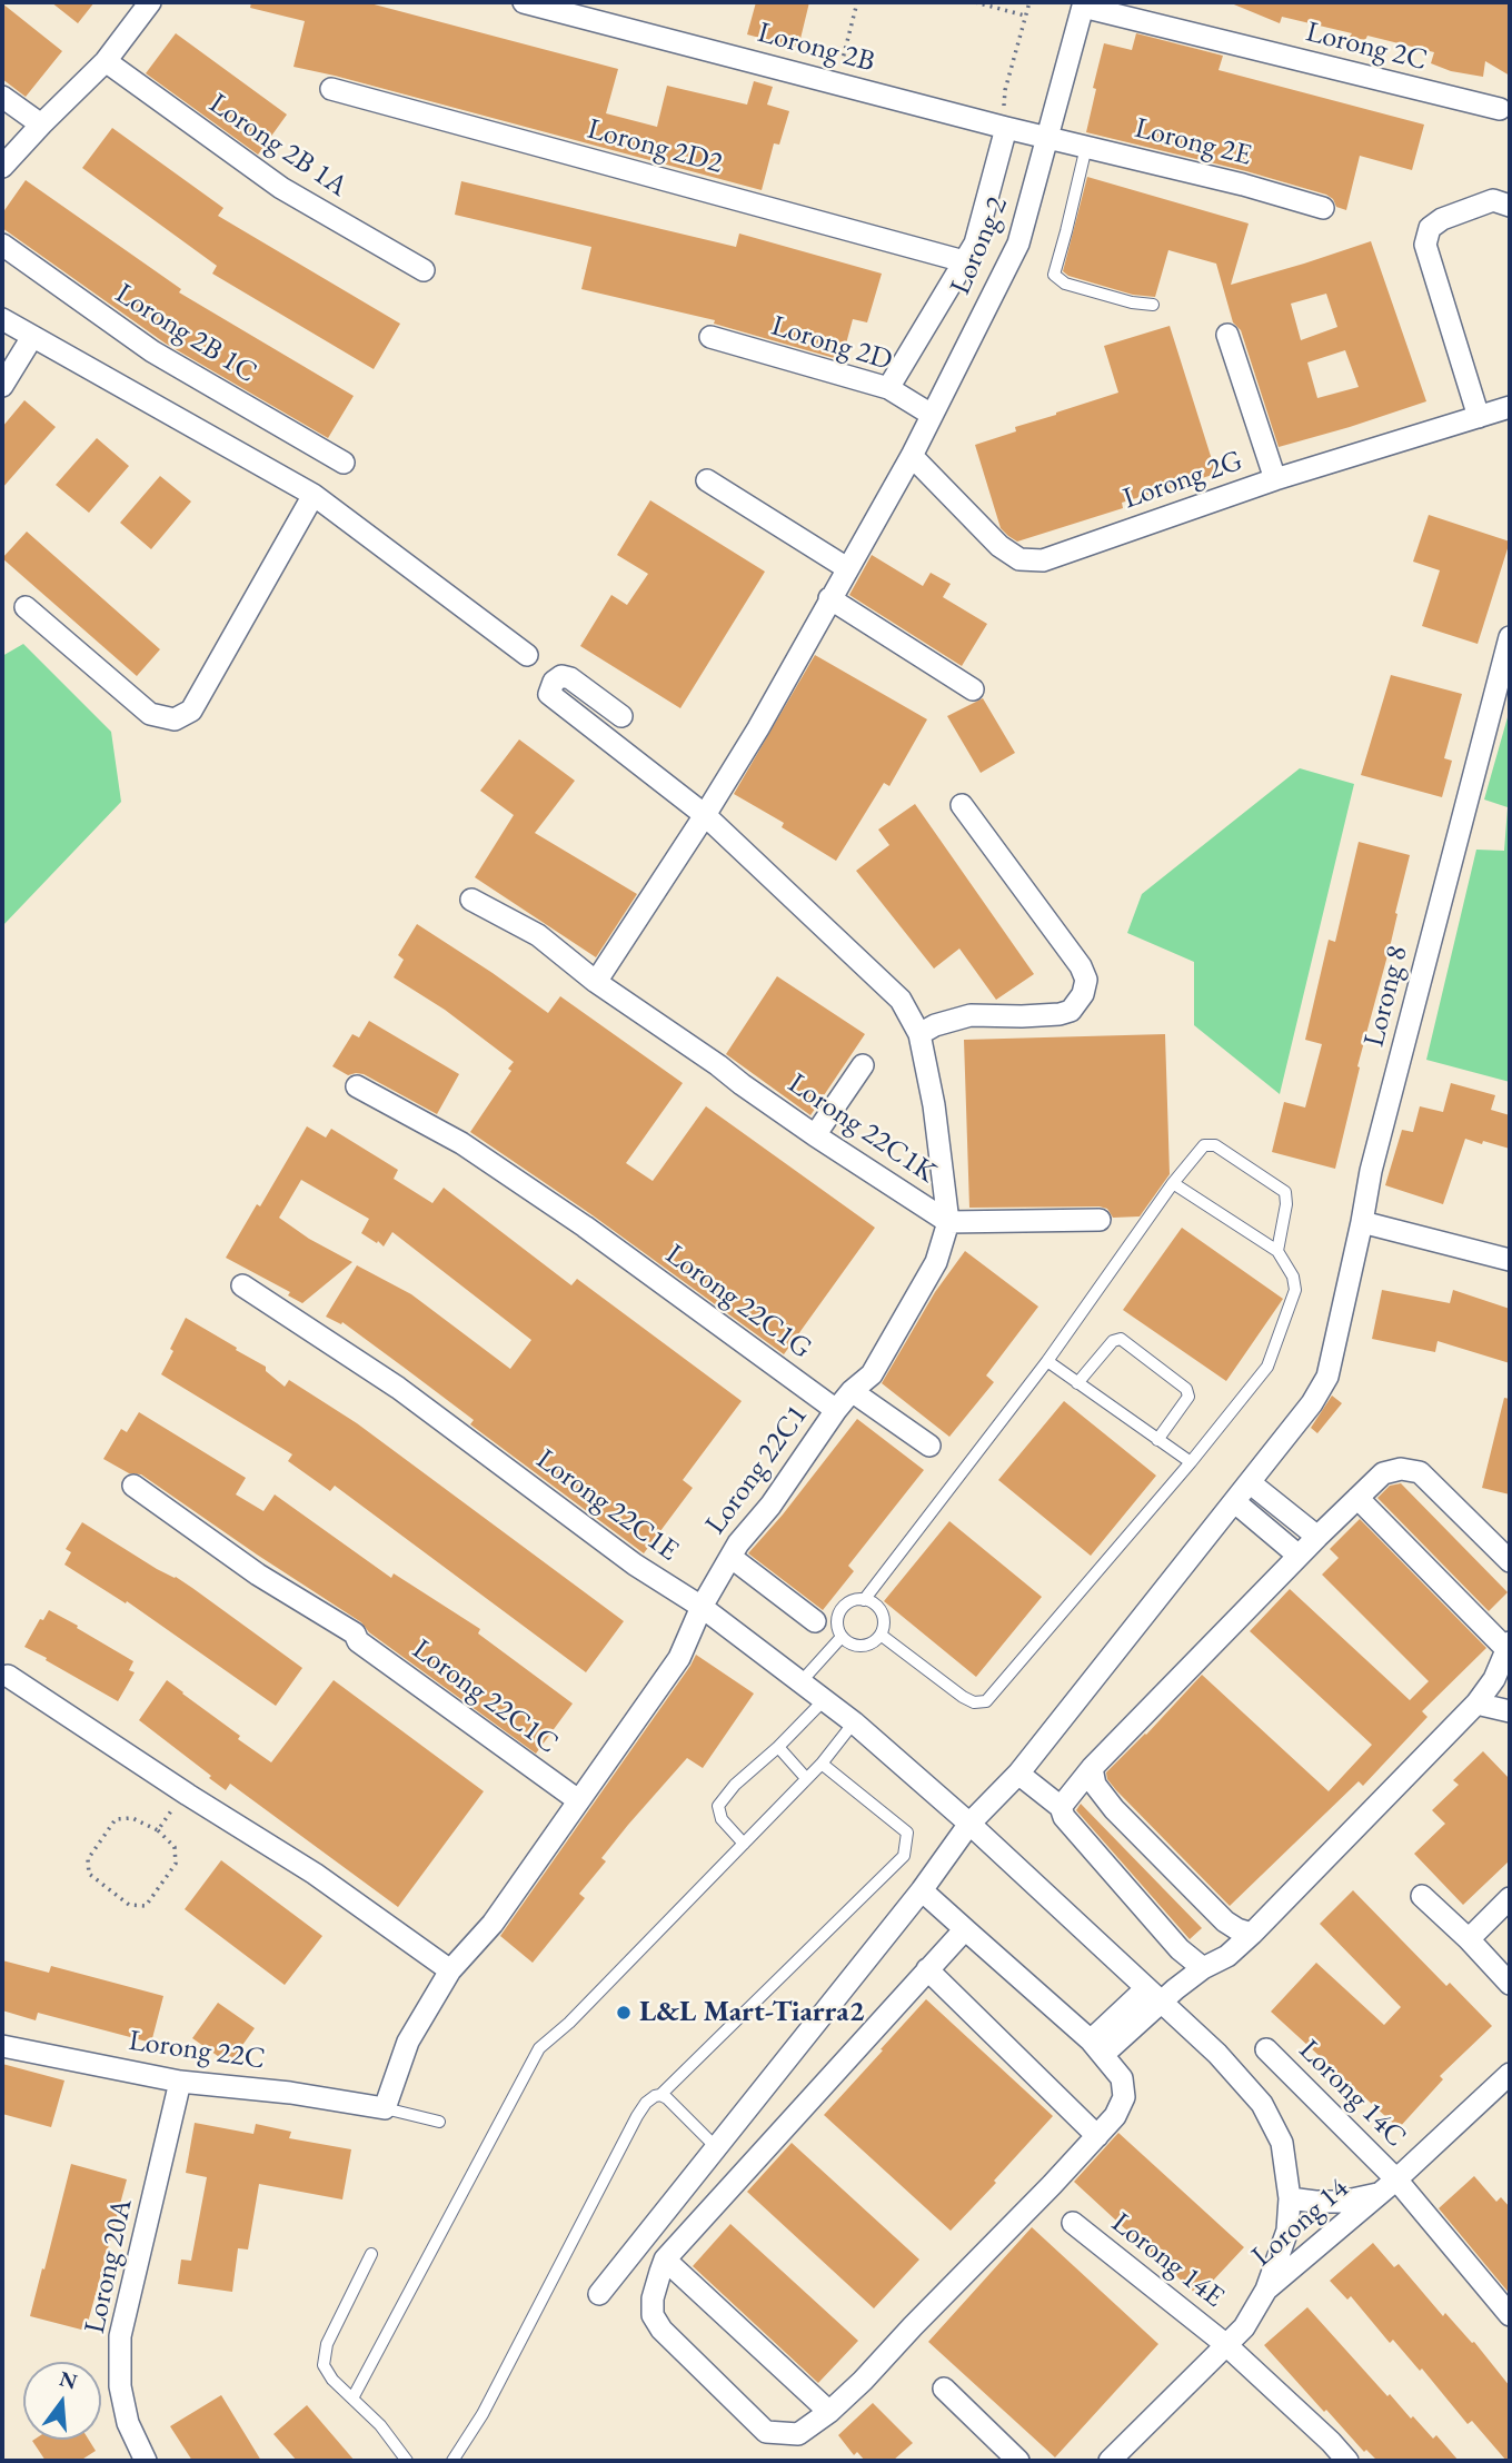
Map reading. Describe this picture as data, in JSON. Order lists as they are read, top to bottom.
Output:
{
  "streets": {
    "street": [
      "Lorong 2C",
      "Lorong 2B",
      "Lorong 2E",
      "Lorong 2B 1A",
      "Lorong 2D2",
      "Lorong 2",
      "Lorong 2B 1C",
      "Lorong 2D",
      "Lorong 2G",
      "Lorong 8",
      "Lorong 22C1K",
      "Lorong 22C1G",
      "Lorong 22C1",
      "Lorong 22C1E",
      "Lorong 22C1C",
      "Lorong 22C",
      "Lorong 14C",
      "Lorong 14",
      "Lorong 14E",
      "Lorong 20A"
    ]
  },
  "crossings": [
    ["Lorong 2C", "Lorong 2"],
    ["Lorong 2B", "Lorong 2E"],
    ["Lorong 2B", "Lorong 2"],
    ["Lorong 2E", "Lorong 2"],
    ["Lorong 2", "Lorong 2D"],
    ["Lorong 2", "Lorong 2G"],
    ["Lorong 2", "Lorong 22C1K"],
    ["Lorong 2", "Lorong 22C1"],
    ["Lorong 8", "Lorong 22C1E"],
    ["Lorong 22C1K", "Lorong 22C1"],
    ["Lorong 22C1G", "Lorong 22C1"],
    ["Lorong 22C1", "Lorong 22C1E"],
    ["Lorong 22C1", "Lorong 22C1C"],
    ["Lorong 22C1", "Lorong 22C"],
    ["Lorong 22C1E", "Lorong 14"],
    ["Lorong 22C", "Lorong 20A"],
    ["Lorong 14C", "Lorong 14"],
    ["Lorong 14", "Lorong 14E"]
  ],
  "places": ["L&L Mart-Tiarra2"],
  "north": "top"
}
